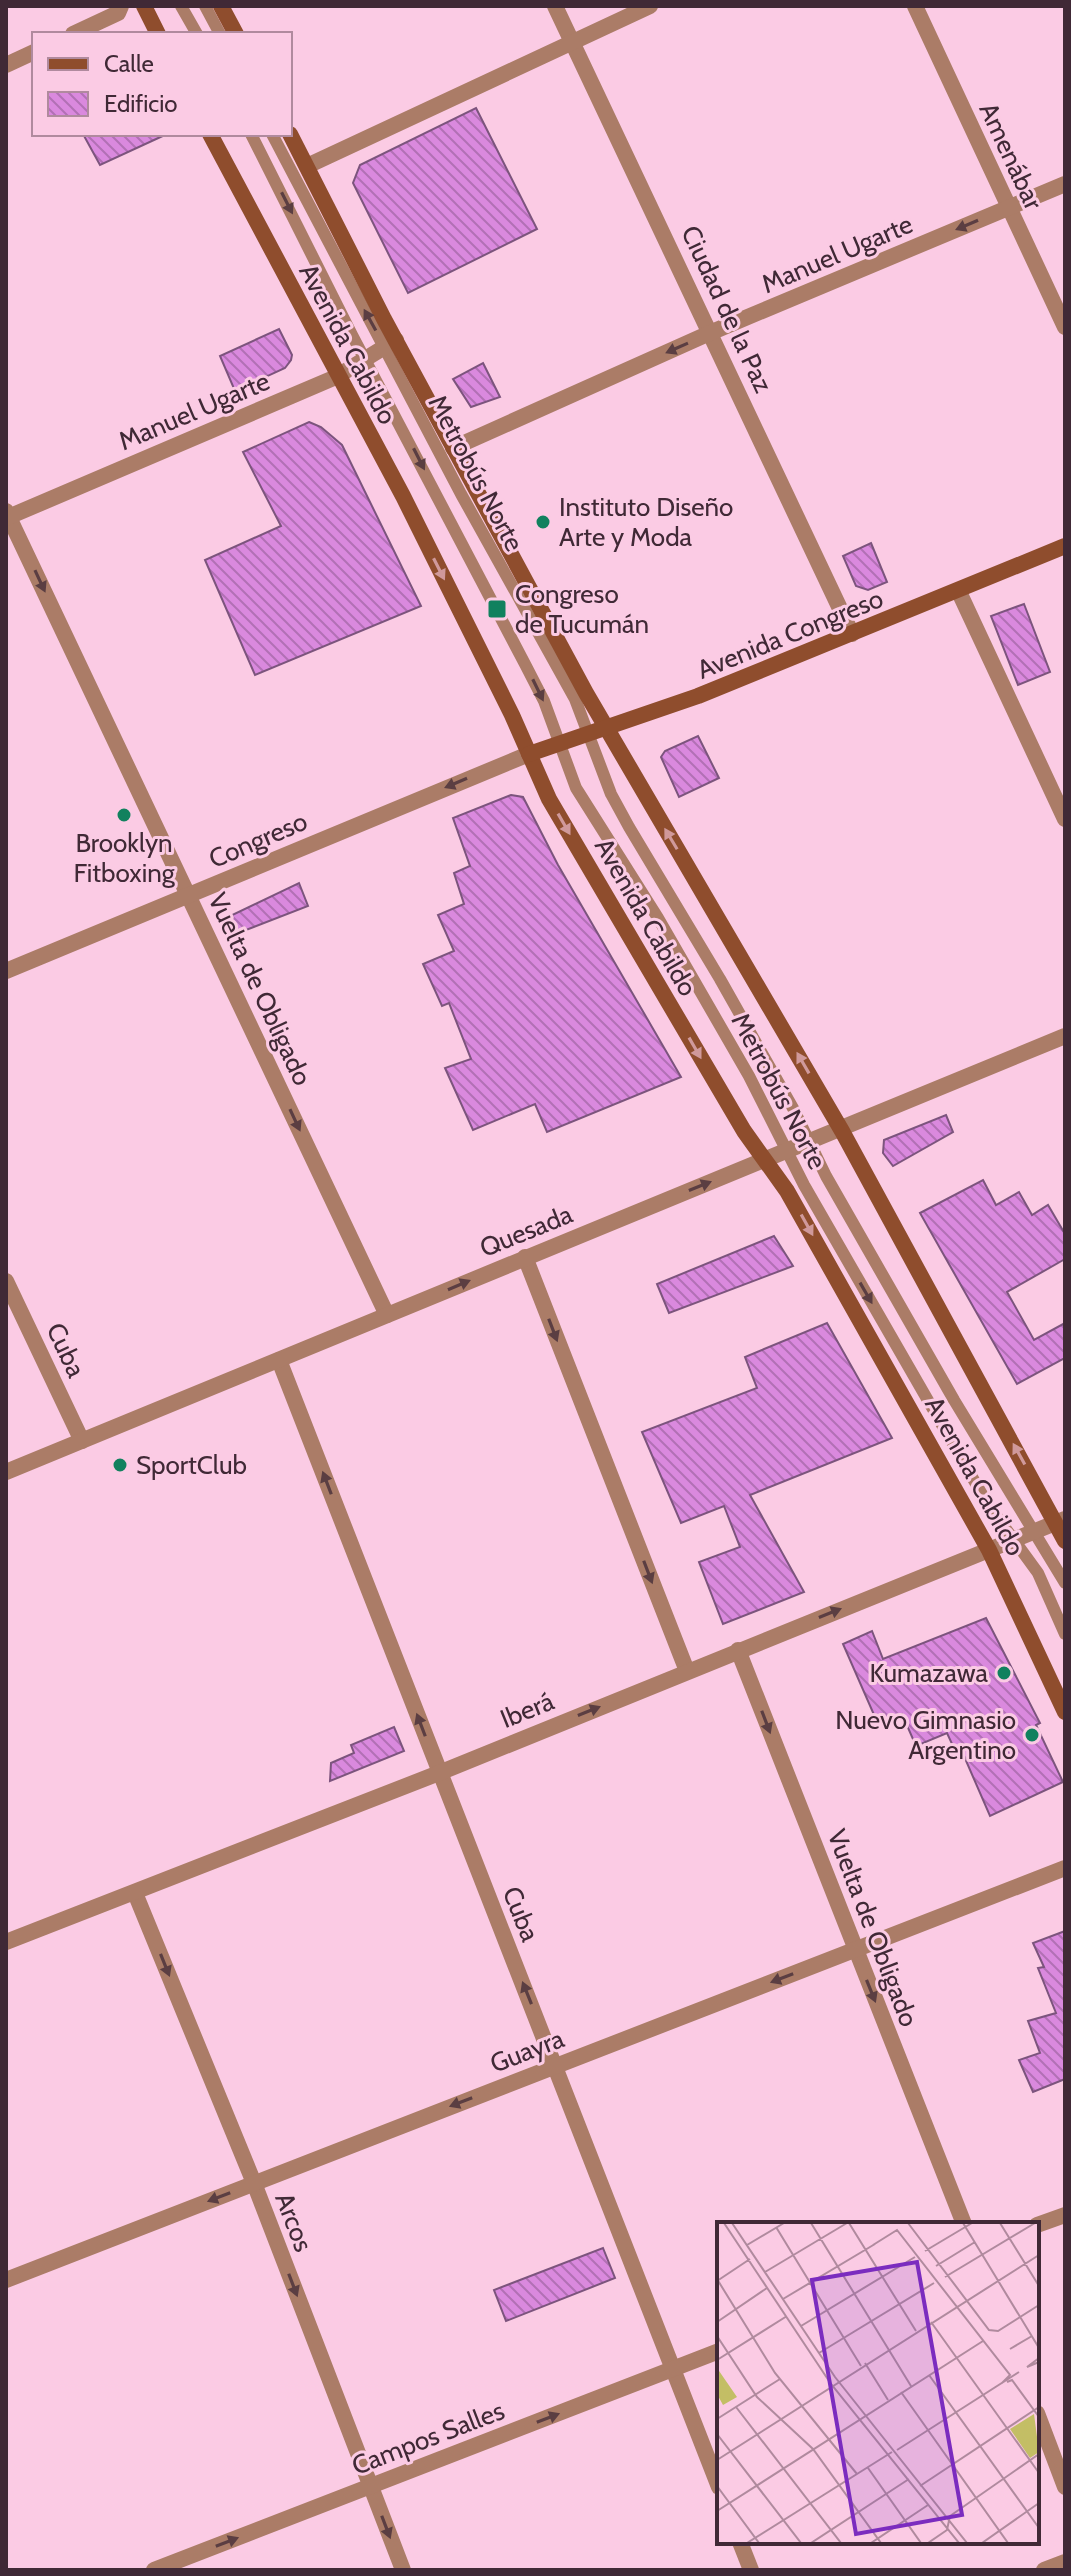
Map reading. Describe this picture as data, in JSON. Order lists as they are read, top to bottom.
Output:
{
  "streets": {
    "main road": ["Avenida Cabildo", "Avenida Congreso"],
    "street": [
      "Amenábar",
      "Manuel Ugarte",
      "Ciudad de la Paz",
      "Congreso",
      "Vuelta de Obligado",
      "Quesada",
      "Cuba",
      "Iberá",
      "Guayra",
      "Arcos",
      "Campos Salles"
    ],
    "lane": ["Metrobús Norte"]
  },
  "crossings": [
    ["Amenábar", "Manuel Ugarte"],
    ["Manuel Ugarte", "Ciudad de la Paz"],
    ["Manuel Ugarte", "Avenida Cabildo"],
    ["Manuel Ugarte", "Metrobús Norte"],
    ["Manuel Ugarte", "Vuelta de Obligado"],
    ["Ciudad de la Paz", "Avenida Congreso"],
    ["Avenida Cabildo", "Metrobús Norte"],
    ["Avenida Cabildo", "Avenida Congreso"],
    ["Avenida Cabildo", "Congreso"],
    ["Avenida Cabildo", "Quesada"],
    ["Avenida Cabildo", "Iberá"],
    ["Metrobús Norte", "Avenida Congreso"],
    ["Metrobús Norte", "Quesada"],
    ["Metrobús Norte", "Iberá"],
    ["Avenida Congreso", "Congreso"],
    ["Congreso", "Vuelta de Obligado"],
    ["Vuelta de Obligado", "Quesada"],
    ["Vuelta de Obligado", "Iberá"],
    ["Vuelta de Obligado", "Guayra"],
    ["Quesada", "Cuba"],
    ["Cuba", "Iberá"],
    ["Cuba", "Guayra"],
    ["Cuba", "Campos Salles"],
    ["Iberá", "Arcos"],
    ["Guayra", "Arcos"],
    ["Arcos", "Campos Salles"]
  ],
  "one_way": [
    "Manuel Ugarte",
    "Congreso",
    "Vuelta de Obligado",
    "Quesada",
    "Cuba",
    "Iberá",
    "Guayra",
    "Arcos",
    "Campos Salles"
  ],
  "places": {
    "other": [
      "Instituto Diseño Arte y Moda",
      "Brooklyn Fitboxing",
      "SportClub",
      "Kumazawa",
      "Nuevo Gimnasio Argentino"
    ],
    "transit": ["Congreso de Tucumán"]
  },
  "legend": ["Calle", "Edificio"]
}
